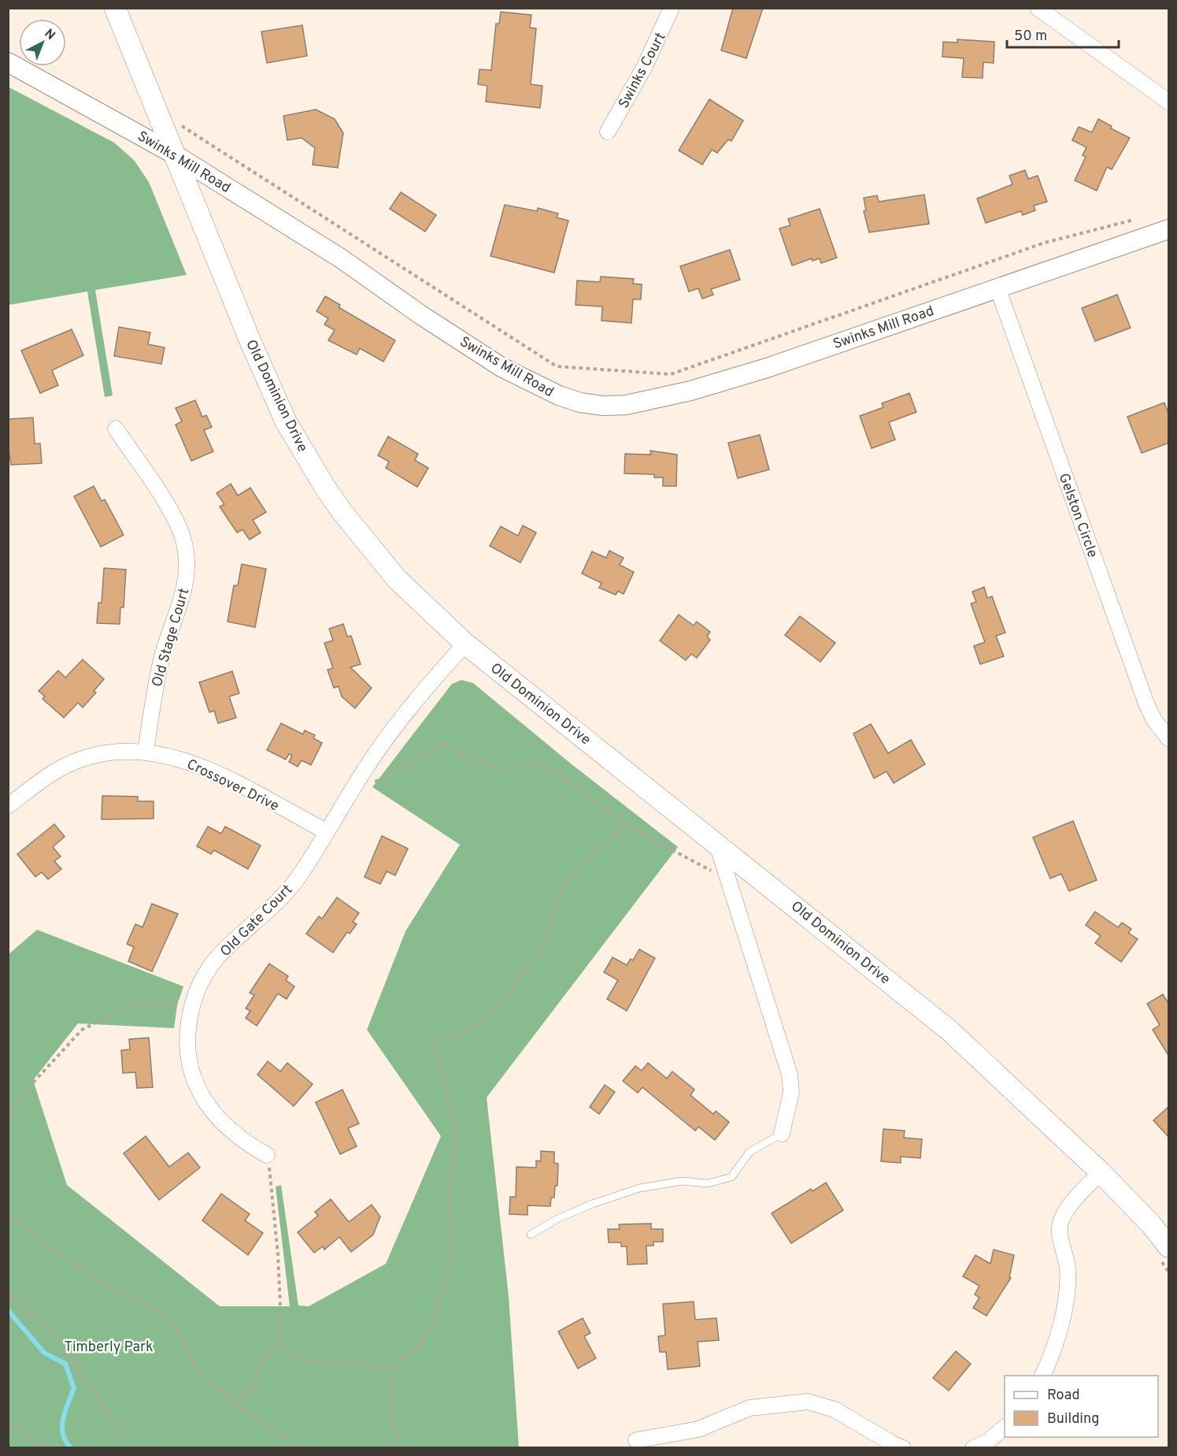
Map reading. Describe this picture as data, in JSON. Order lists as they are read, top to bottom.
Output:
{
  "streets": {
    "main road": ["Old Dominion Drive"],
    "street": [
      "Swinks Court",
      "Swinks Mill Road",
      "Gelston Circle",
      "Old Stage Court",
      "Crossover Drive",
      "Old Gate Court"
    ]
  },
  "crossings": [
    ["Swinks Mill Road", "Old Dominion Drive"],
    ["Swinks Mill Road", "Gelston Circle"],
    ["Old Dominion Drive", "Old Gate Court"],
    ["Old Stage Court", "Crossover Drive"],
    ["Crossover Drive", "Old Gate Court"]
  ],
  "parks": ["Timberly Park"],
  "legend": ["Road", "Building"],
  "scale_bar": "50 m",
  "north": "top right"
}
